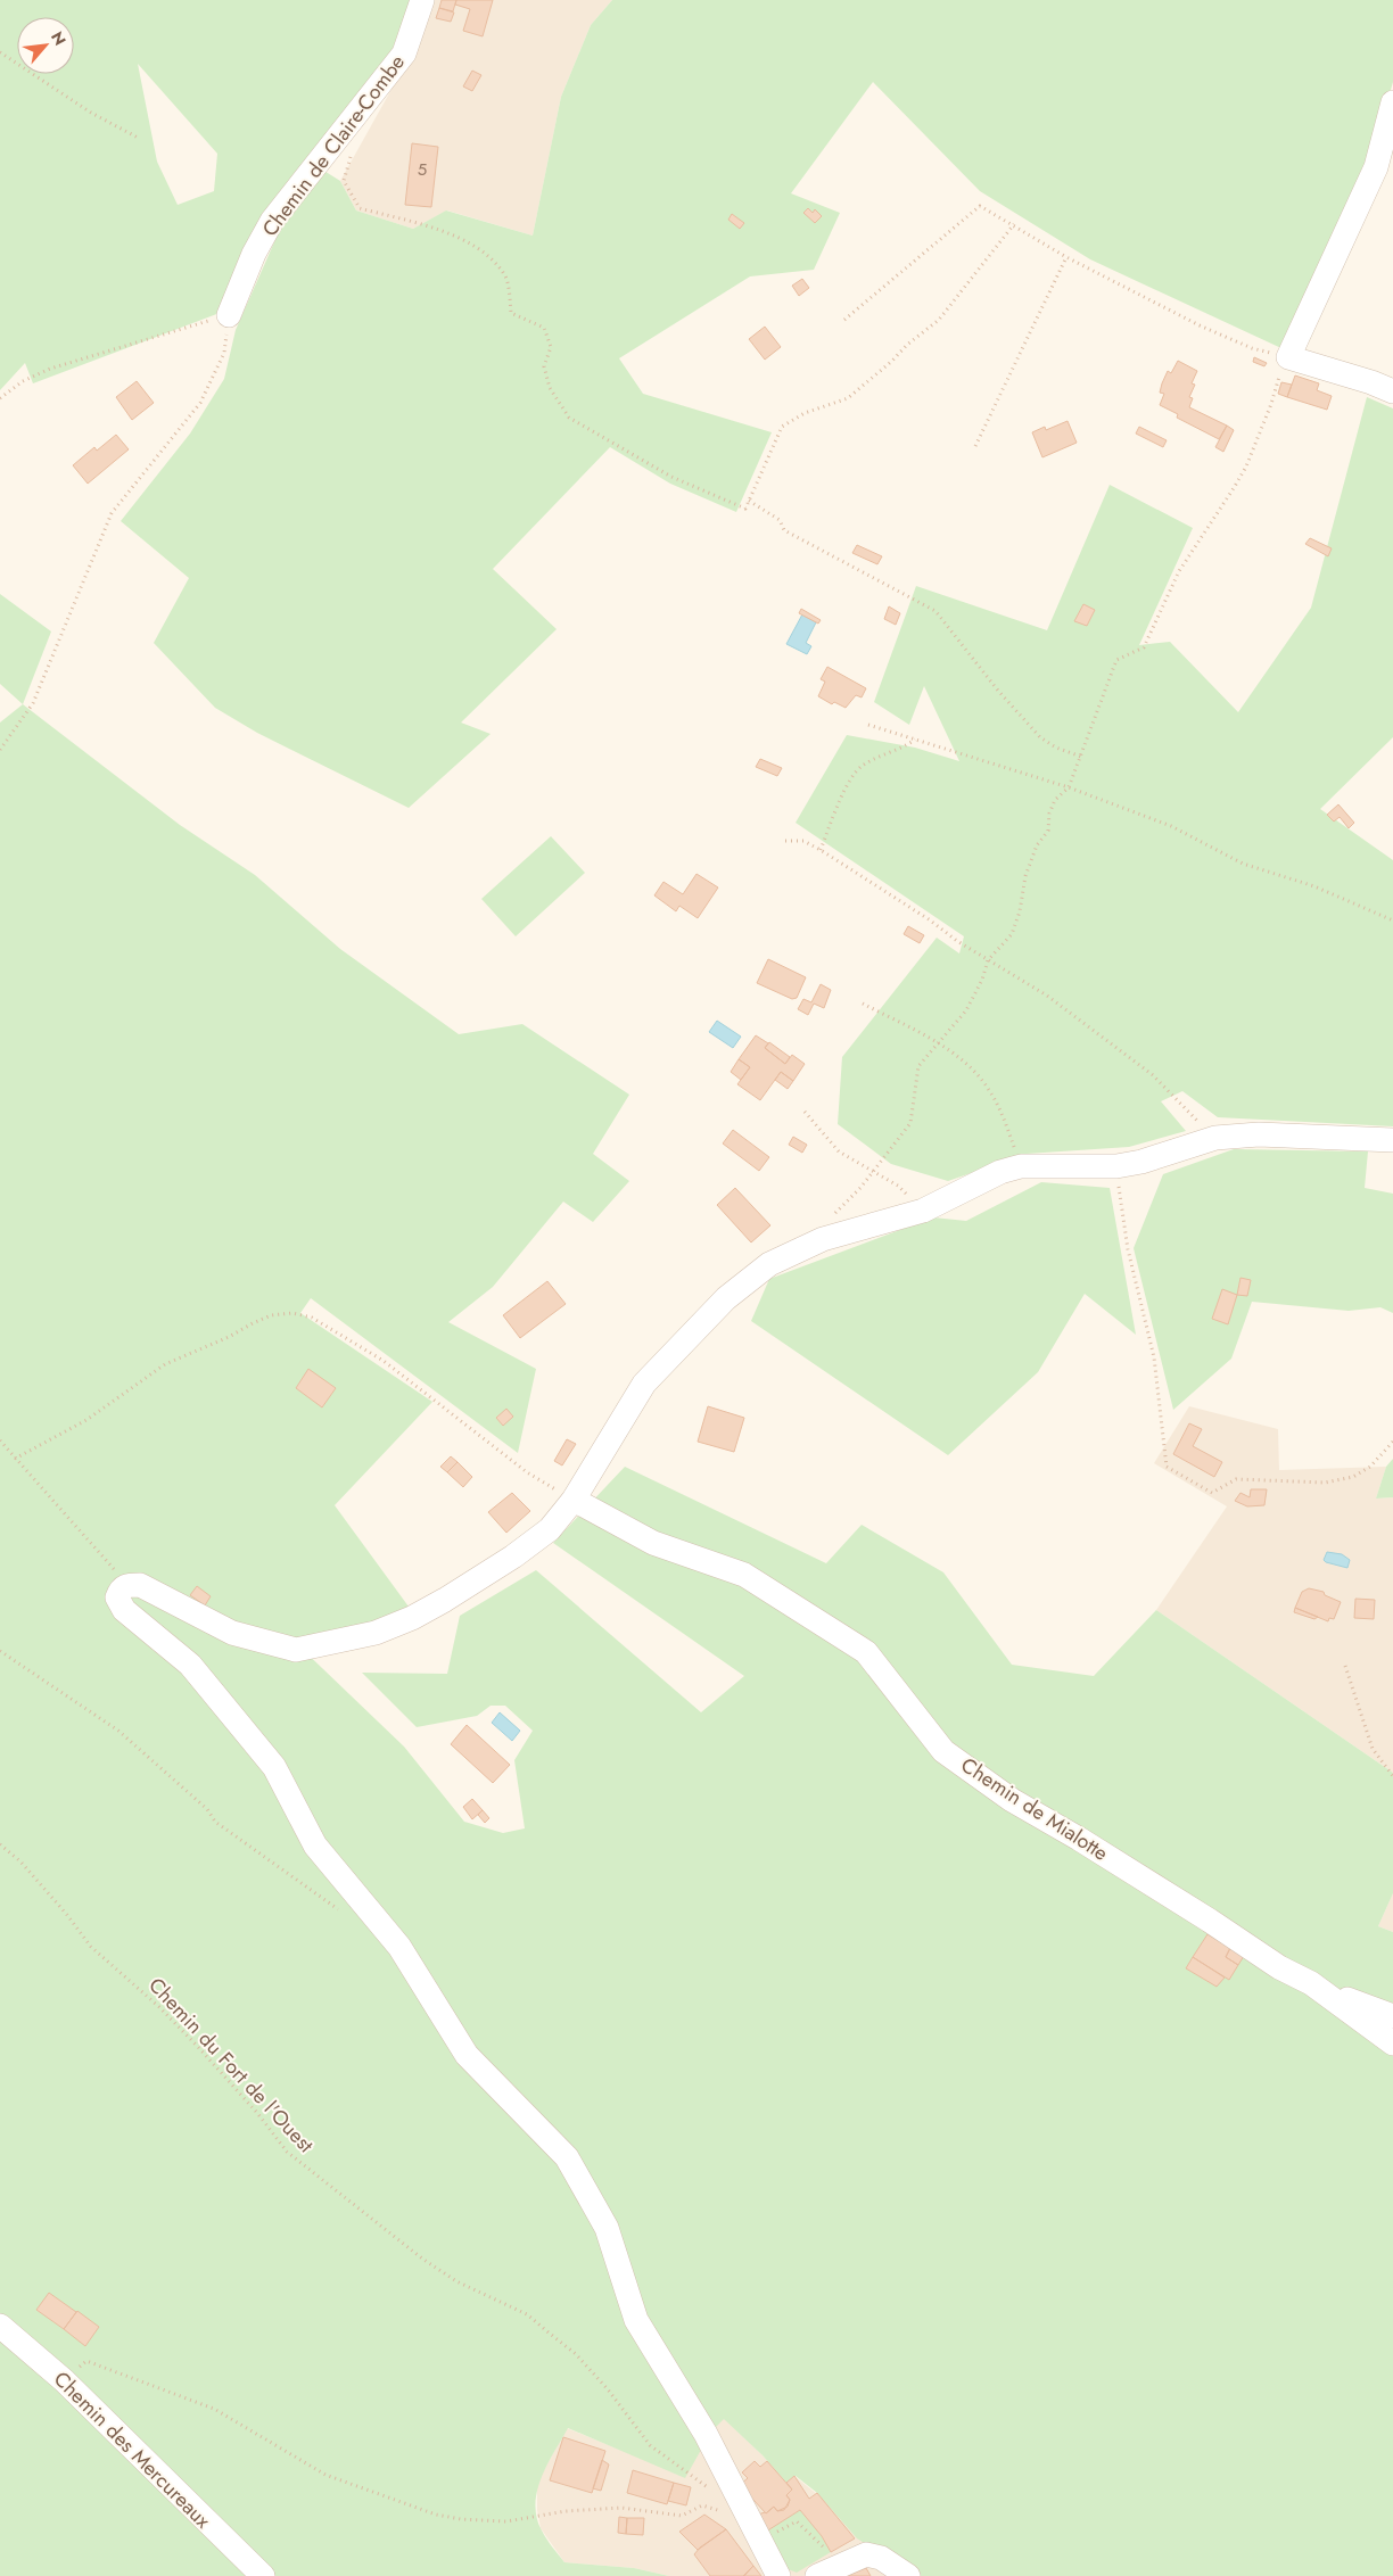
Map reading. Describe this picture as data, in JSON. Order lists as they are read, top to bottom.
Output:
{
  "streets": {
    "street": ["Chemin de Claire-Combe", "Chemin de Mialotte", "Chemin des Mercureaux"],
    "path": ["Chemin du Fort de l'Ouest"]
  },
  "house_numbers": ["5"],
  "north": "top right"
}
